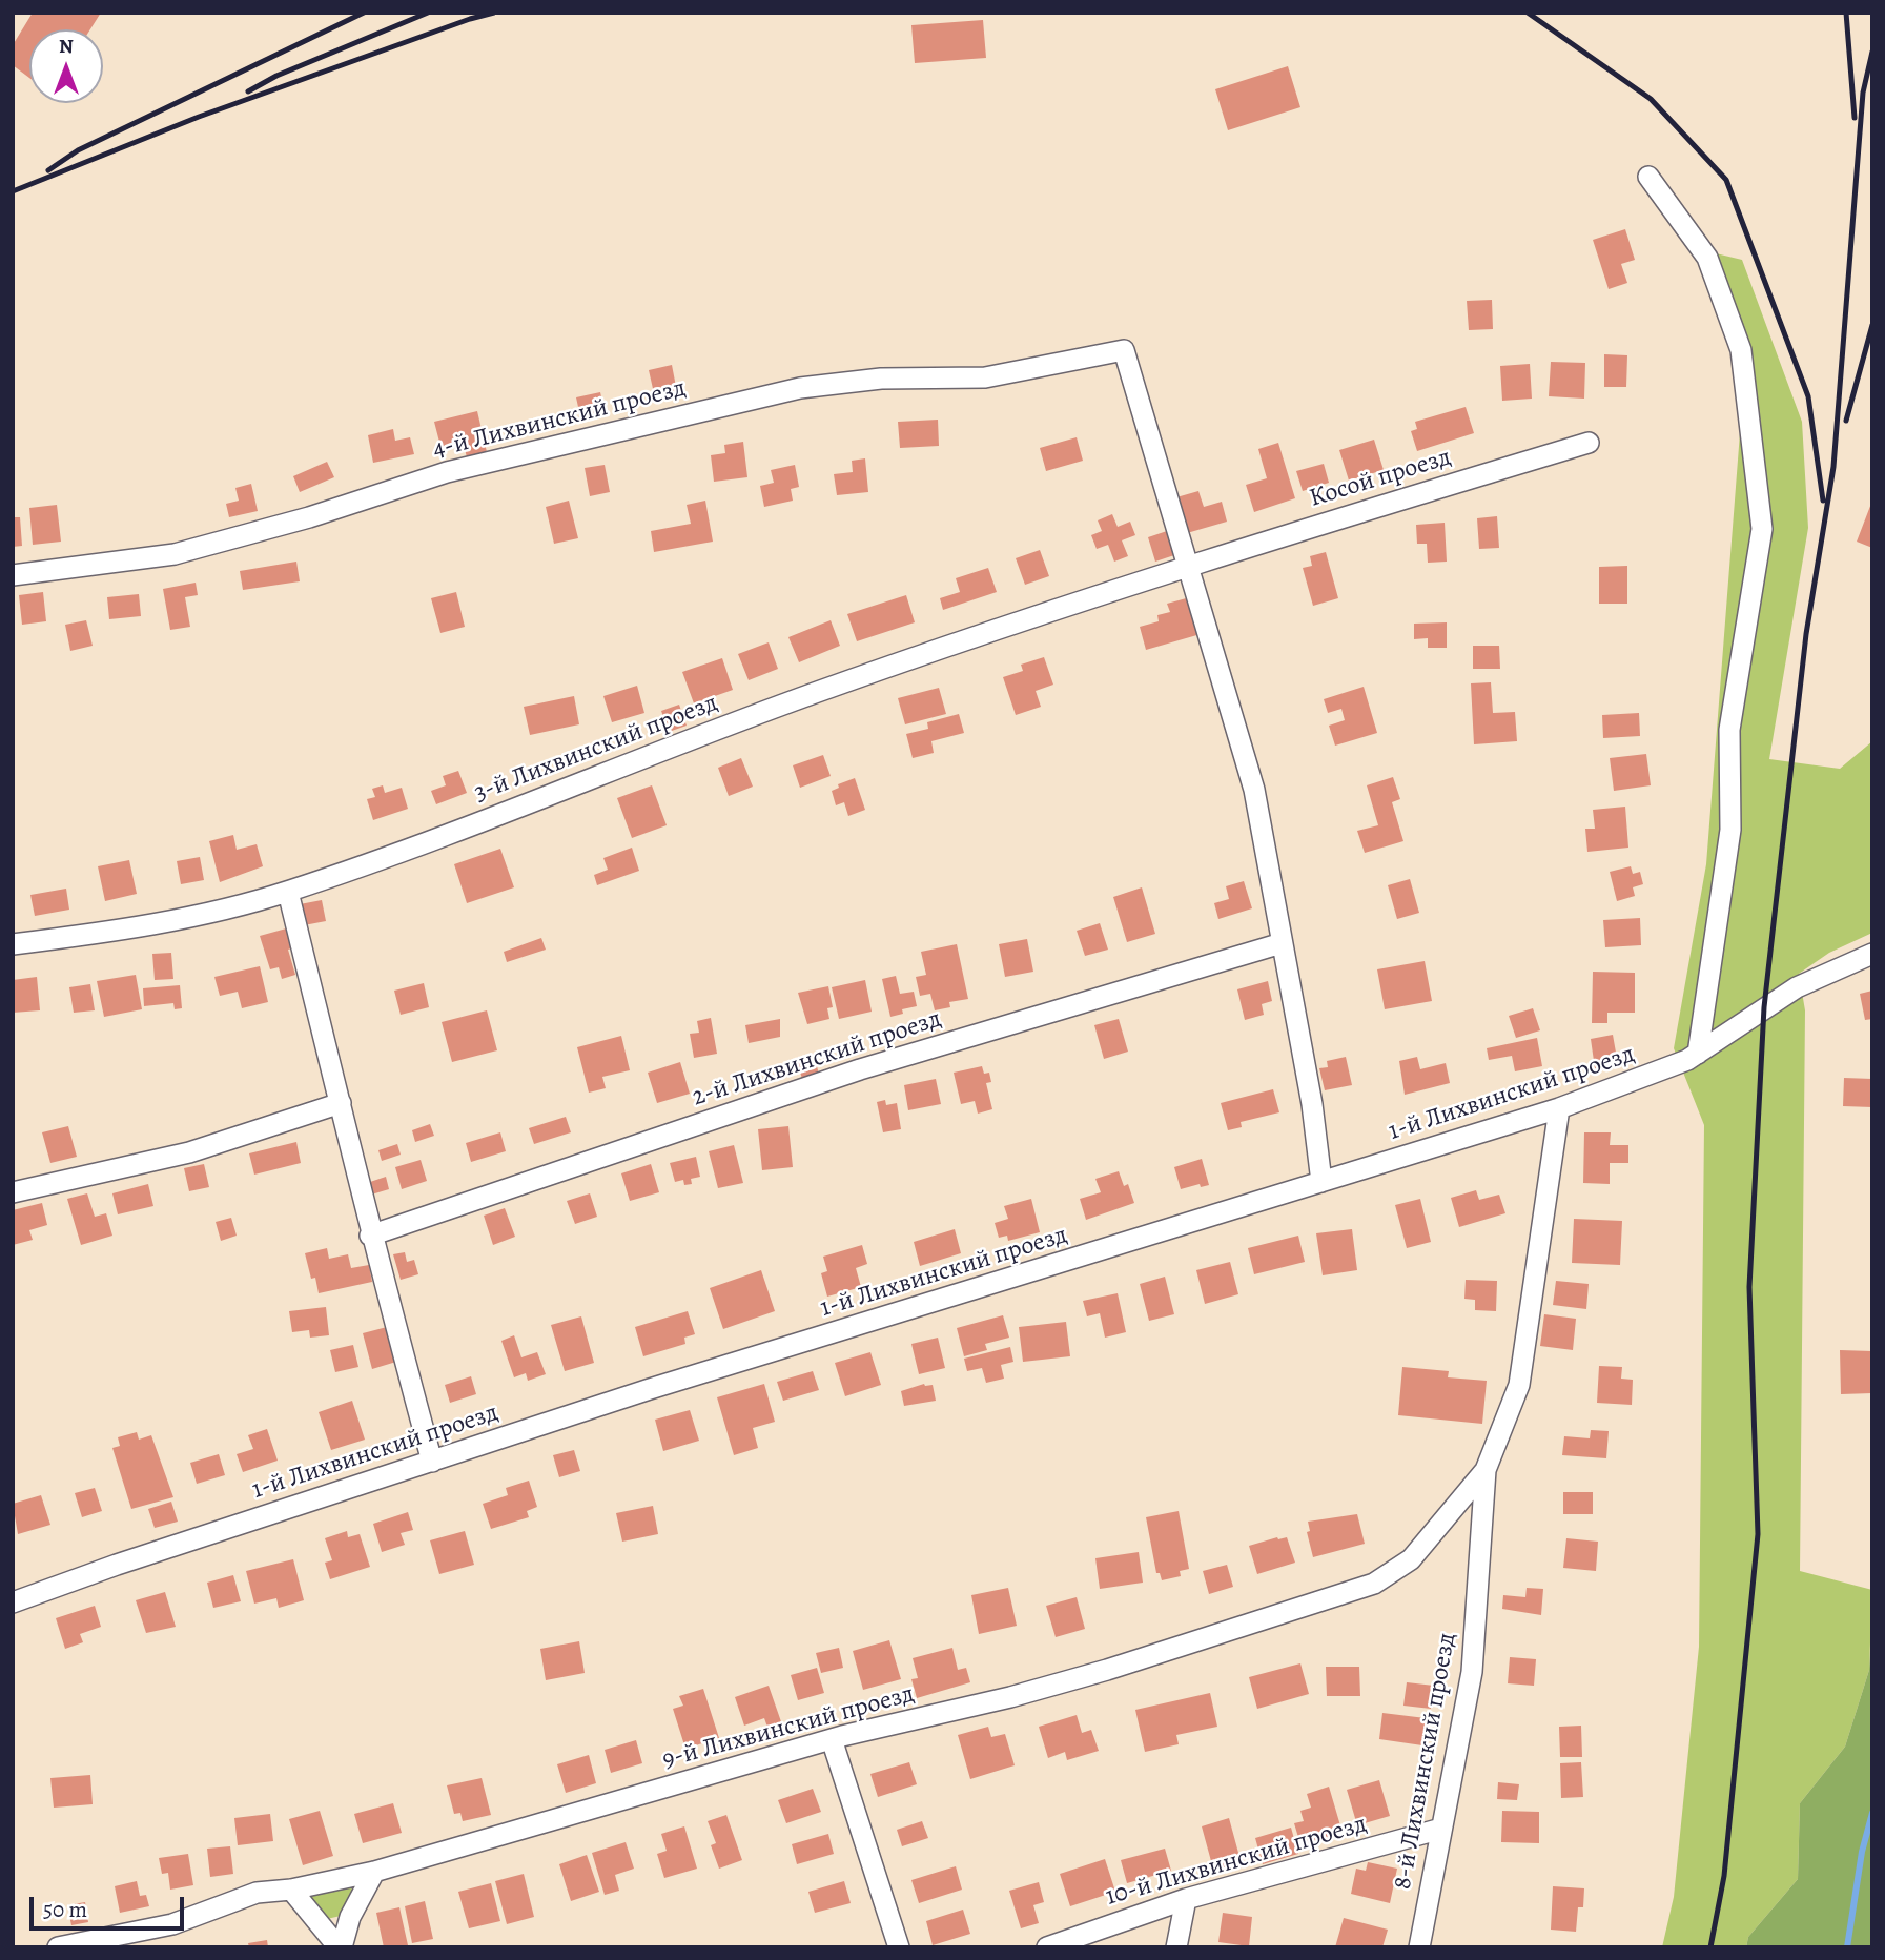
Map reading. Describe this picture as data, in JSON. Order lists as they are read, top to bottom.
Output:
{
  "streets": {
    "street": [
      "4-й Лихвинский проезд",
      "Косой проезд",
      "3-й Лихвинский проезд",
      "2-й Лихвинский проезд",
      "1-й Лихвинский проезд",
      "9-й Лихвинский проезд",
      "8-й Лихвинский проезд",
      "10-й Лихвинский проезд"
    ]
  },
  "crossings": [
    ["4-й Лихвинский проезд", "Косой проезд"],
    ["4-й Лихвинский проезд", "3-й Лихвинский проезд"],
    ["Косой проезд", "3-й Лихвинский проезд"],
    ["1-й Лихвинский проезд", "8-й Лихвинский проезд"],
    ["9-й Лихвинский проезд", "8-й Лихвинский проезд"],
    ["8-й Лихвинский проезд", "10-й Лихвинский проезд"]
  ],
  "scale_bar": "50 m",
  "north": "top"
}
